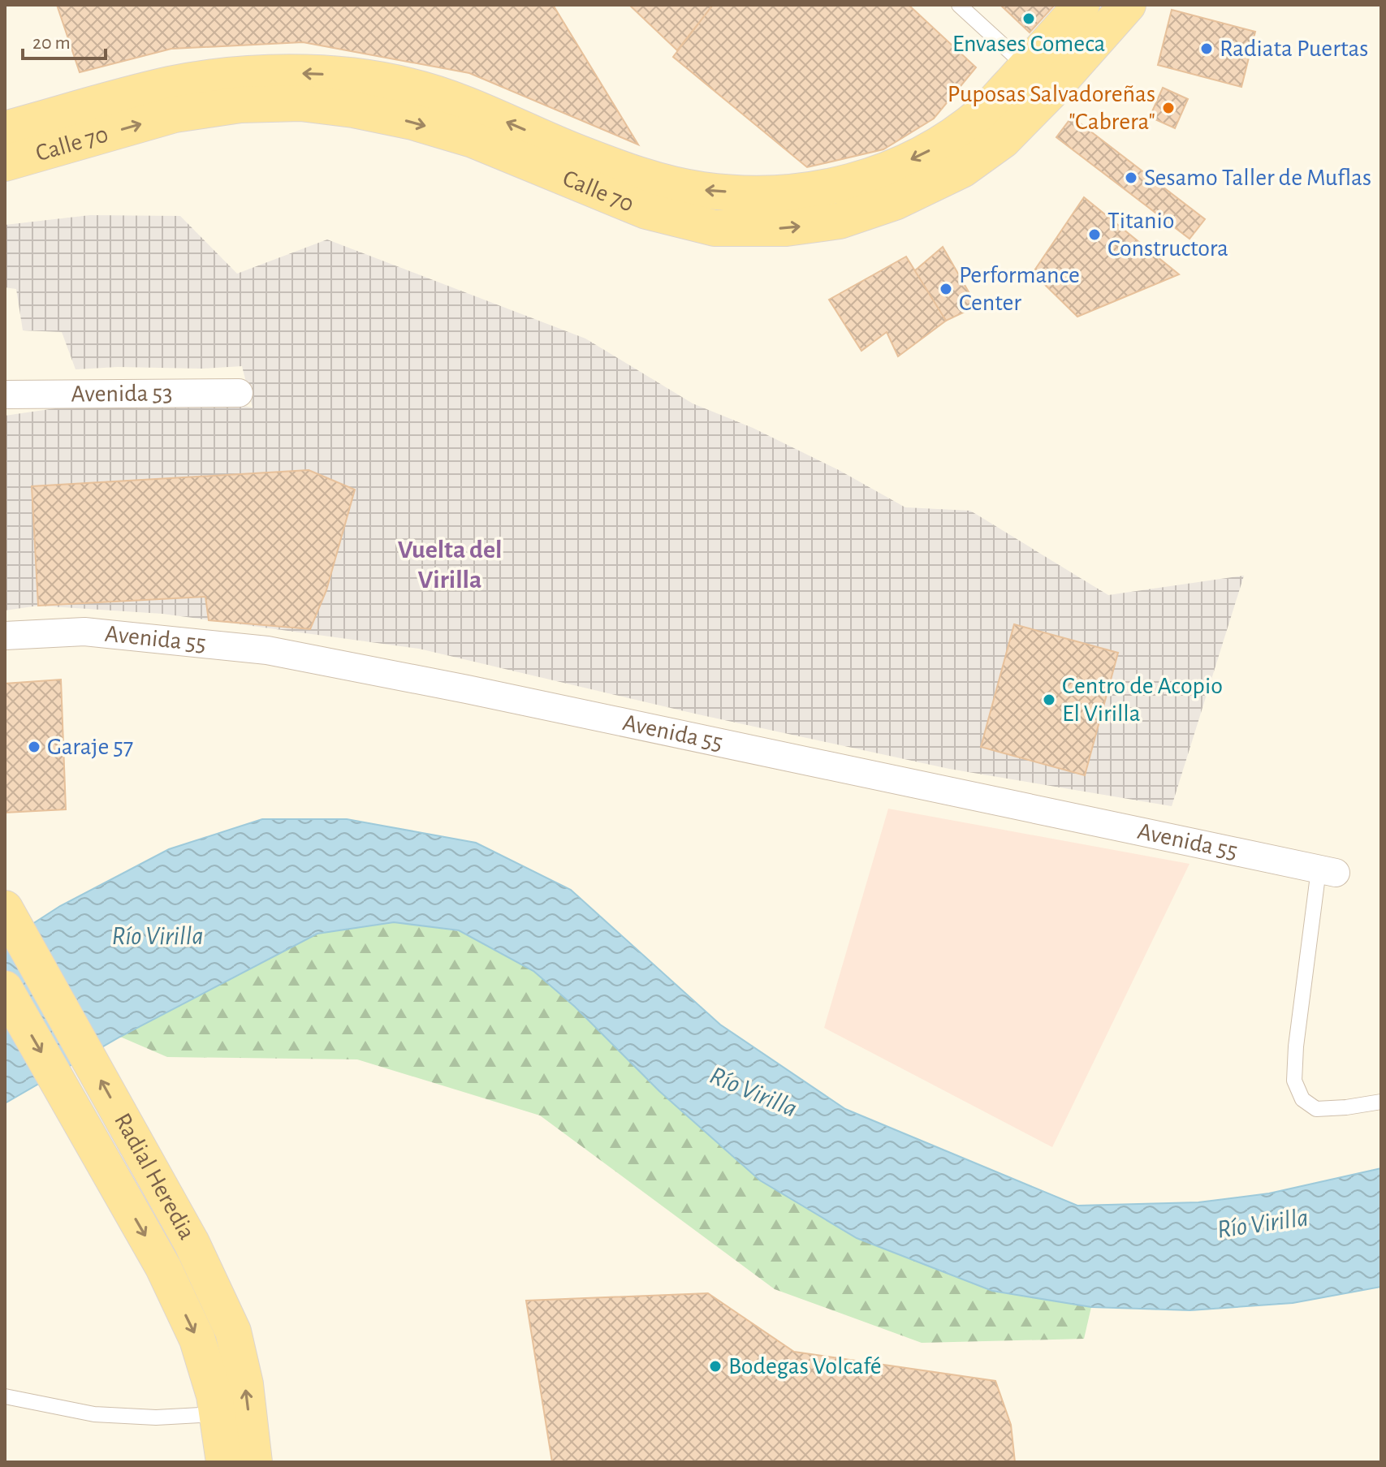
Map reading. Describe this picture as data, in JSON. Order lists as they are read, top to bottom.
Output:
{
  "streets": {
    "main road": ["Calle 70", "Radial Heredia"],
    "street": ["Avenida 53", "Avenida 55"]
  },
  "districts": ["Vuelta del Virilla"],
  "water": ["Río Virilla"],
  "places": [
    "Envases Comeca",
    "Radiata Puertas",
    "Puposas Salvadoreñas \"Cabrera\"",
    "Sesamo Taller de Muflas",
    "Titanio Constructora",
    "Performance Center",
    "Centro de Acopio El Virilla",
    "Garaje 57",
    "Bodegas Volcafé"
  ],
  "scale_bar": "20 m"
}
